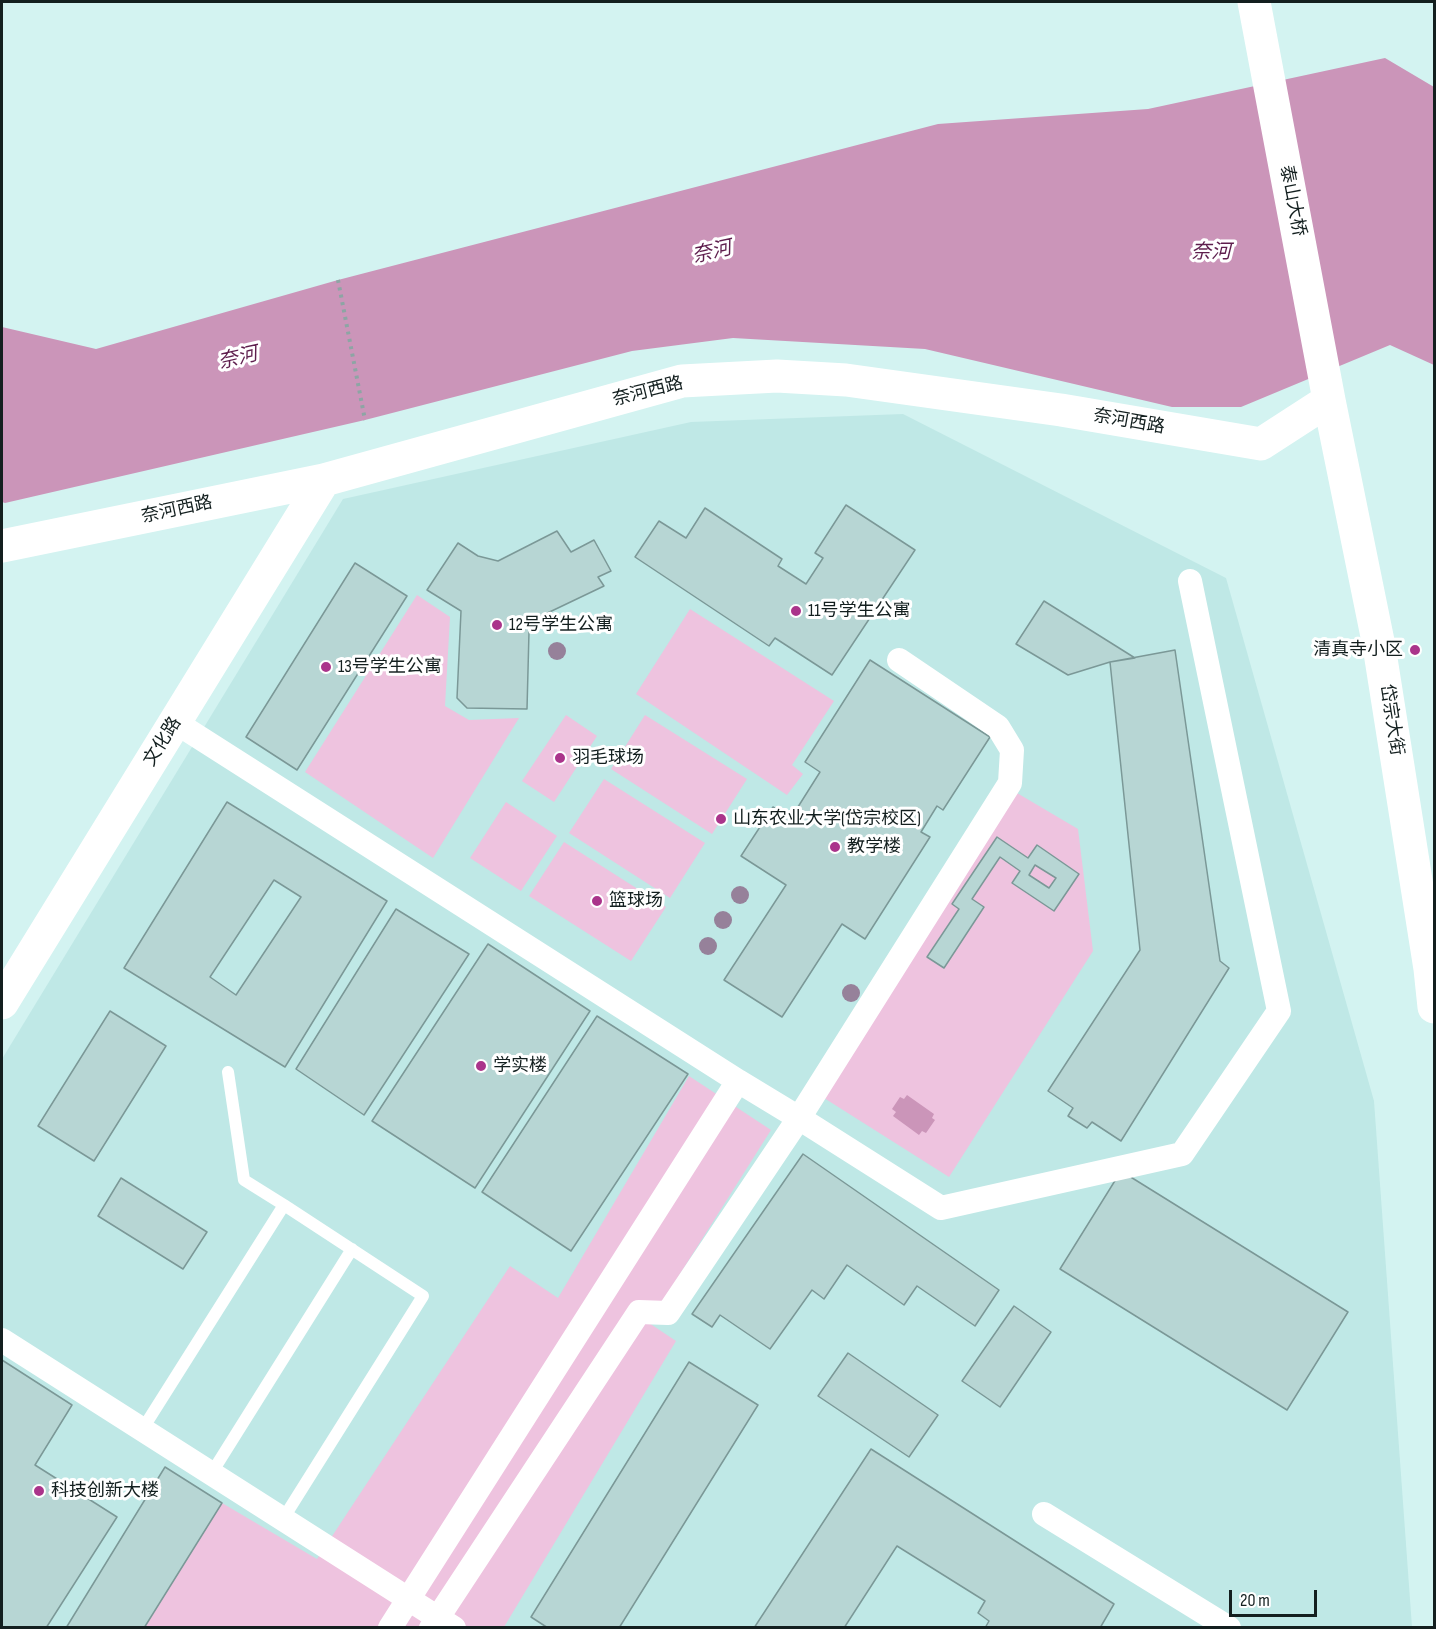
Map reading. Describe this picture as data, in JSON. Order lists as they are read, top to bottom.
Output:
{
  "streets": {
    "street": [
      "泰山大桥",
      "奈河西路",
      "岱宗大街",
      "文化路"
    ]
  },
  "crossings": [
    ["泰山大桥", "奈河西路"],
    ["泰山大桥", "岱宗大街"],
    ["奈河西路", "岱宗大街"],
    ["奈河西路", "文化路"]
  ],
  "water": ["奈河"],
  "places": [
    "11号学生公寓",
    "12号学生公寓",
    "清真寺小区",
    "13号学生公寓",
    "羽毛球场",
    "山东农业大学(岱宗校区)",
    "教学楼",
    "篮球场",
    "学实楼",
    "科技创新大楼"
  ],
  "scale_bar": "20 m"
}
